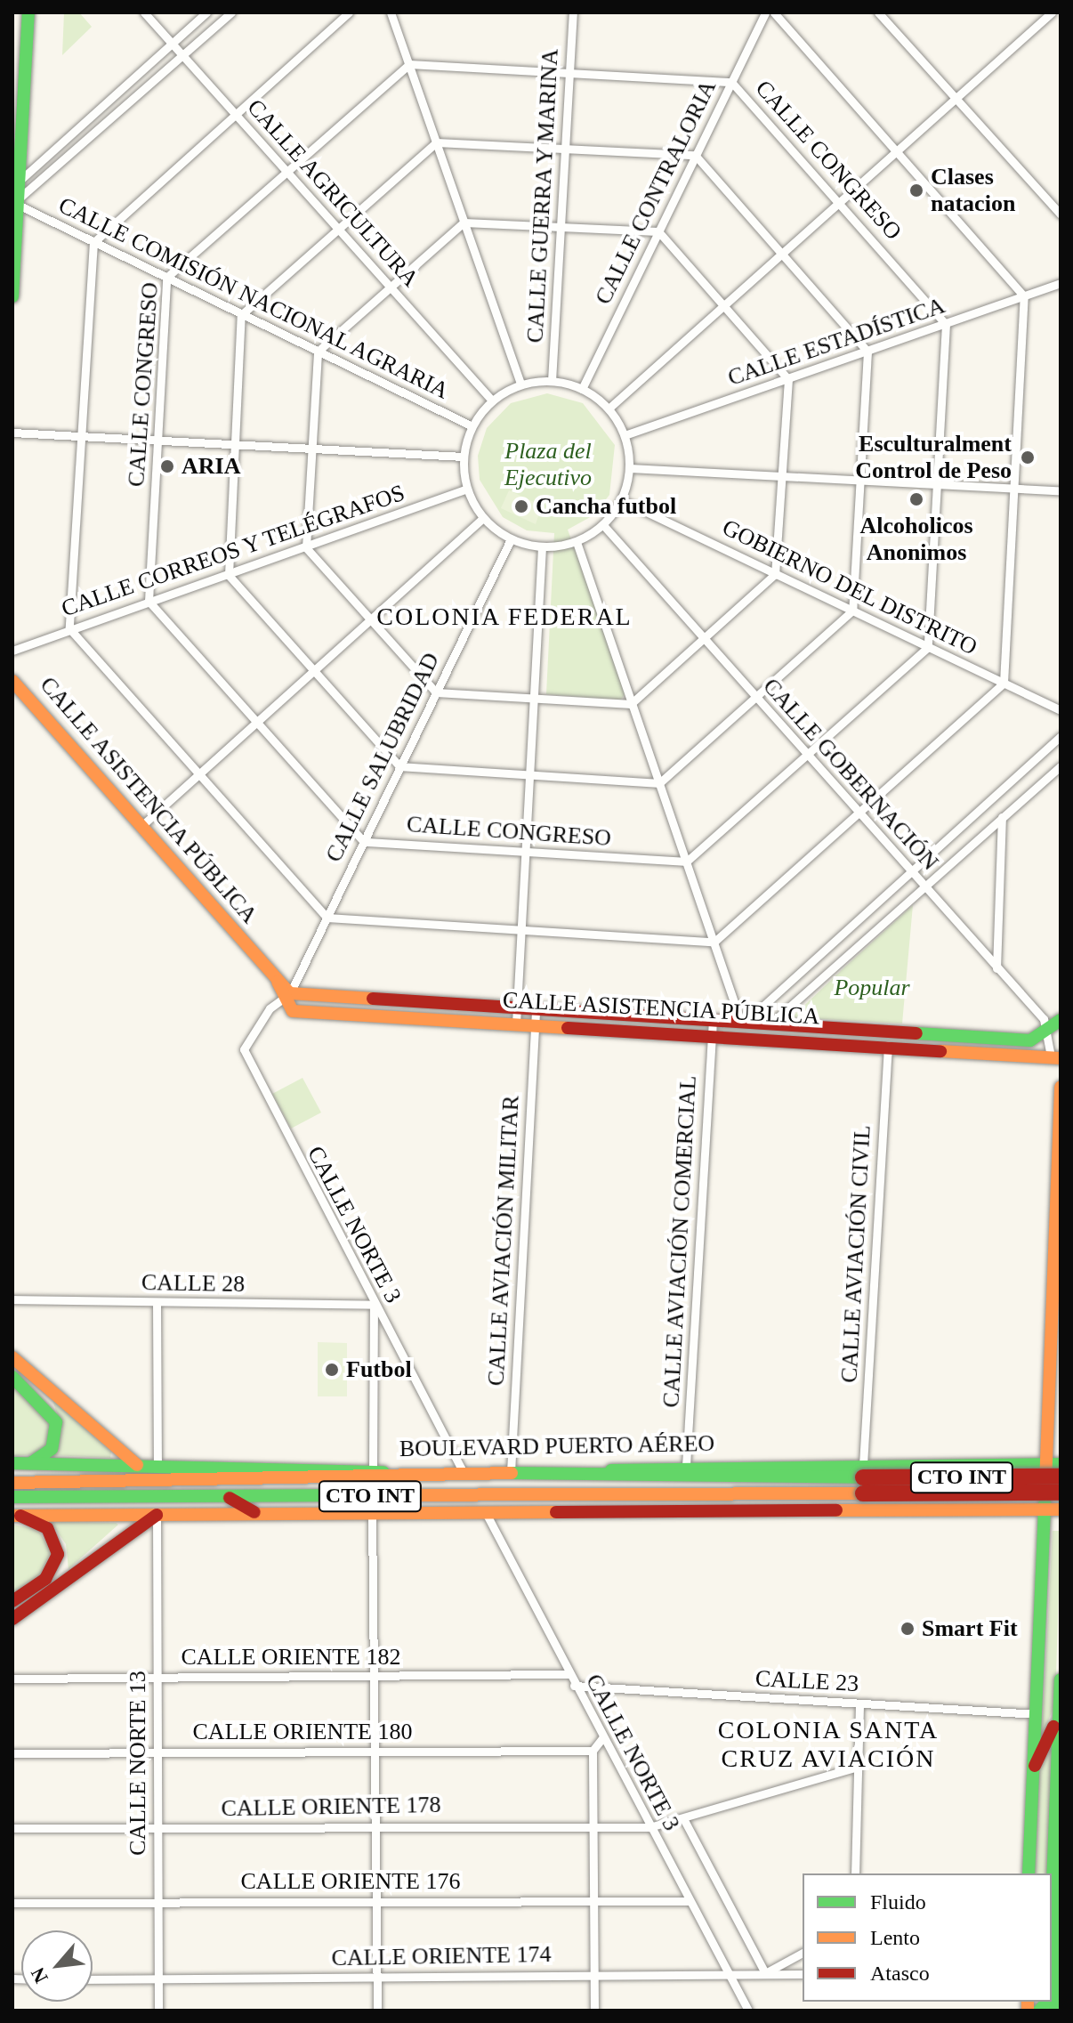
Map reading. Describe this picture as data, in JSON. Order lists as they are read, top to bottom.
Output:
{
  "streets": {
    "main road": ["CALLE ASISTENCIA PÚBLICA", "BOULEVARD PUERTO AÉREO", "CTO INT"],
    "street": [
      "CALLE CONGRESO",
      "CALLE CONTRALORIA",
      "CALLE AGRICULTURA",
      "CALLE GUERRA Y MARINA",
      "CALLE COMISIÓN NACIONAL AGRARIA",
      "CALLE ESTADÍSTICA",
      "CALLE CORREOS Y TELÉGRAFOS",
      "GOBIERNO DEL DISTRITO",
      "CALLE SALUBRIDAD",
      "CALLE GOBERNACIÓN",
      "CALLE NORTE 3",
      "CALLE AVIACIÓN MILITAR",
      "CALLE AVIACIÓN COMERCIAL",
      "CALLE AVIACIÓN CIVIL",
      "CALLE 28",
      "CALLE ORIENTE 182",
      "CALLE 23",
      "CALLE ORIENTE 180",
      "CALLE NORTE 13",
      "CALLE ORIENTE 178",
      "CALLE ORIENTE 176",
      "CALLE ORIENTE 174"
    ]
  },
  "crossings": [
    ["CALLE CONGRESO", "CALLE CONTRALORIA"],
    ["CALLE CONGRESO", "CALLE AGRICULTURA"],
    ["CALLE CONGRESO", "CALLE GUERRA Y MARINA"],
    ["CALLE CONGRESO", "CALLE COMISIÓN NACIONAL AGRARIA"],
    ["CALLE CONGRESO", "CALLE ESTADÍSTICA"],
    ["CALLE CONGRESO", "CALLE CORREOS Y TELÉGRAFOS"],
    ["CALLE CONGRESO", "CALLE SALUBRIDAD"],
    ["CALLE CONTRALORIA", "CALLE AGRICULTURA"],
    ["CALLE CONTRALORIA", "CALLE GUERRA Y MARINA"],
    ["CALLE CONTRALORIA", "CALLE COMISIÓN NACIONAL AGRARIA"],
    ["CALLE CONTRALORIA", "CALLE ESTADÍSTICA"],
    ["CALLE CONTRALORIA", "CALLE CORREOS Y TELÉGRAFOS"],
    ["CALLE CONTRALORIA", "GOBIERNO DEL DISTRITO"],
    ["CALLE CONTRALORIA", "CALLE SALUBRIDAD"],
    ["CALLE CONTRALORIA", "CALLE GOBERNACIÓN"],
    ["CALLE AGRICULTURA", "CALLE GUERRA Y MARINA"],
    ["CALLE AGRICULTURA", "CALLE COMISIÓN NACIONAL AGRARIA"],
    ["CALLE AGRICULTURA", "CALLE ESTADÍSTICA"],
    ["CALLE AGRICULTURA", "CALLE CORREOS Y TELÉGRAFOS"],
    ["CALLE AGRICULTURA", "GOBIERNO DEL DISTRITO"],
    ["CALLE AGRICULTURA", "CALLE SALUBRIDAD"],
    ["CALLE AGRICULTURA", "CALLE GOBERNACIÓN"],
    ["CALLE GUERRA Y MARINA", "CALLE COMISIÓN NACIONAL AGRARIA"],
    ["CALLE GUERRA Y MARINA", "CALLE ESTADÍSTICA"],
    ["CALLE GUERRA Y MARINA", "CALLE CORREOS Y TELÉGRAFOS"],
    ["CALLE GUERRA Y MARINA", "GOBIERNO DEL DISTRITO"],
    ["CALLE GUERRA Y MARINA", "CALLE SALUBRIDAD"],
    ["CALLE GUERRA Y MARINA", "CALLE GOBERNACIÓN"],
    ["CALLE COMISIÓN NACIONAL AGRARIA", "CALLE ESTADÍSTICA"],
    ["CALLE COMISIÓN NACIONAL AGRARIA", "CALLE CORREOS Y TELÉGRAFOS"],
    ["CALLE COMISIÓN NACIONAL AGRARIA", "GOBIERNO DEL DISTRITO"],
    ["CALLE COMISIÓN NACIONAL AGRARIA", "CALLE SALUBRIDAD"],
    ["CALLE COMISIÓN NACIONAL AGRARIA", "CALLE GOBERNACIÓN"],
    ["CALLE ESTADÍSTICA", "CALLE CORREOS Y TELÉGRAFOS"],
    ["CALLE ESTADÍSTICA", "GOBIERNO DEL DISTRITO"],
    ["CALLE ESTADÍSTICA", "CALLE SALUBRIDAD"],
    ["CALLE ESTADÍSTICA", "CALLE GOBERNACIÓN"],
    ["CALLE CORREOS Y TELÉGRAFOS", "GOBIERNO DEL DISTRITO"],
    ["CALLE CORREOS Y TELÉGRAFOS", "CALLE SALUBRIDAD"],
    ["CALLE CORREOS Y TELÉGRAFOS", "CALLE GOBERNACIÓN"],
    ["GOBIERNO DEL DISTRITO", "CALLE SALUBRIDAD"],
    ["GOBIERNO DEL DISTRITO", "CALLE GOBERNACIÓN"],
    ["CALLE SALUBRIDAD", "CALLE GOBERNACIÓN"],
    ["CALLE SALUBRIDAD", "CALLE ASISTENCIA PÚBLICA"],
    ["CALLE SALUBRIDAD", "CALLE NORTE 3"],
    ["CALLE GOBERNACIÓN", "CALLE ASISTENCIA PÚBLICA"],
    ["CALLE ASISTENCIA PÚBLICA", "CALLE NORTE 3"],
    ["CALLE ASISTENCIA PÚBLICA", "CALLE AVIACIÓN MILITAR"],
    ["CALLE ASISTENCIA PÚBLICA", "CALLE AVIACIÓN COMERCIAL"],
    ["CALLE ASISTENCIA PÚBLICA", "CALLE AVIACIÓN CIVIL"],
    ["CALLE NORTE 3", "CALLE 28"],
    ["CALLE NORTE 3", "BOULEVARD PUERTO AÉREO"],
    ["CALLE NORTE 3", "CTO INT"],
    ["CALLE NORTE 3", "CALLE ORIENTE 182"],
    ["CALLE NORTE 3", "CALLE 23"],
    ["CALLE NORTE 3", "CALLE ORIENTE 178"],
    ["CALLE NORTE 3", "CALLE ORIENTE 176"],
    ["CALLE NORTE 3", "CALLE ORIENTE 174"],
    ["CALLE AVIACIÓN MILITAR", "BOULEVARD PUERTO AÉREO"],
    ["CALLE AVIACIÓN COMERCIAL", "BOULEVARD PUERTO AÉREO"],
    ["CALLE AVIACIÓN CIVIL", "BOULEVARD PUERTO AÉREO"],
    ["CALLE AVIACIÓN CIVIL", "CTO INT"],
    ["BOULEVARD PUERTO AÉREO", "CTO INT"],
    ["CTO INT", "CALLE NORTE 13"],
    ["CALLE ORIENTE 182", "CALLE NORTE 13"],
    ["CALLE ORIENTE 180", "CALLE NORTE 13"],
    ["CALLE NORTE 13", "CALLE ORIENTE 178"],
    ["CALLE NORTE 13", "CALLE ORIENTE 176"],
    ["CALLE NORTE 13", "CALLE ORIENTE 174"]
  ],
  "districts": ["COLONIA FEDERAL", "COLONIA SANTA CRUZ AVIACIÓN"],
  "parks": ["Plaza del Ejecutivo", "Popular"],
  "places": [
    "Clases natacion",
    "Esculturalment Control de Peso",
    "ARIA",
    "Alcoholicos Anonimos",
    "Cancha futbol",
    "Futbol",
    "Smart Fit"
  ],
  "legend": ["Fluido", "Lento", "Atasco"],
  "north": "bottom left"
}
